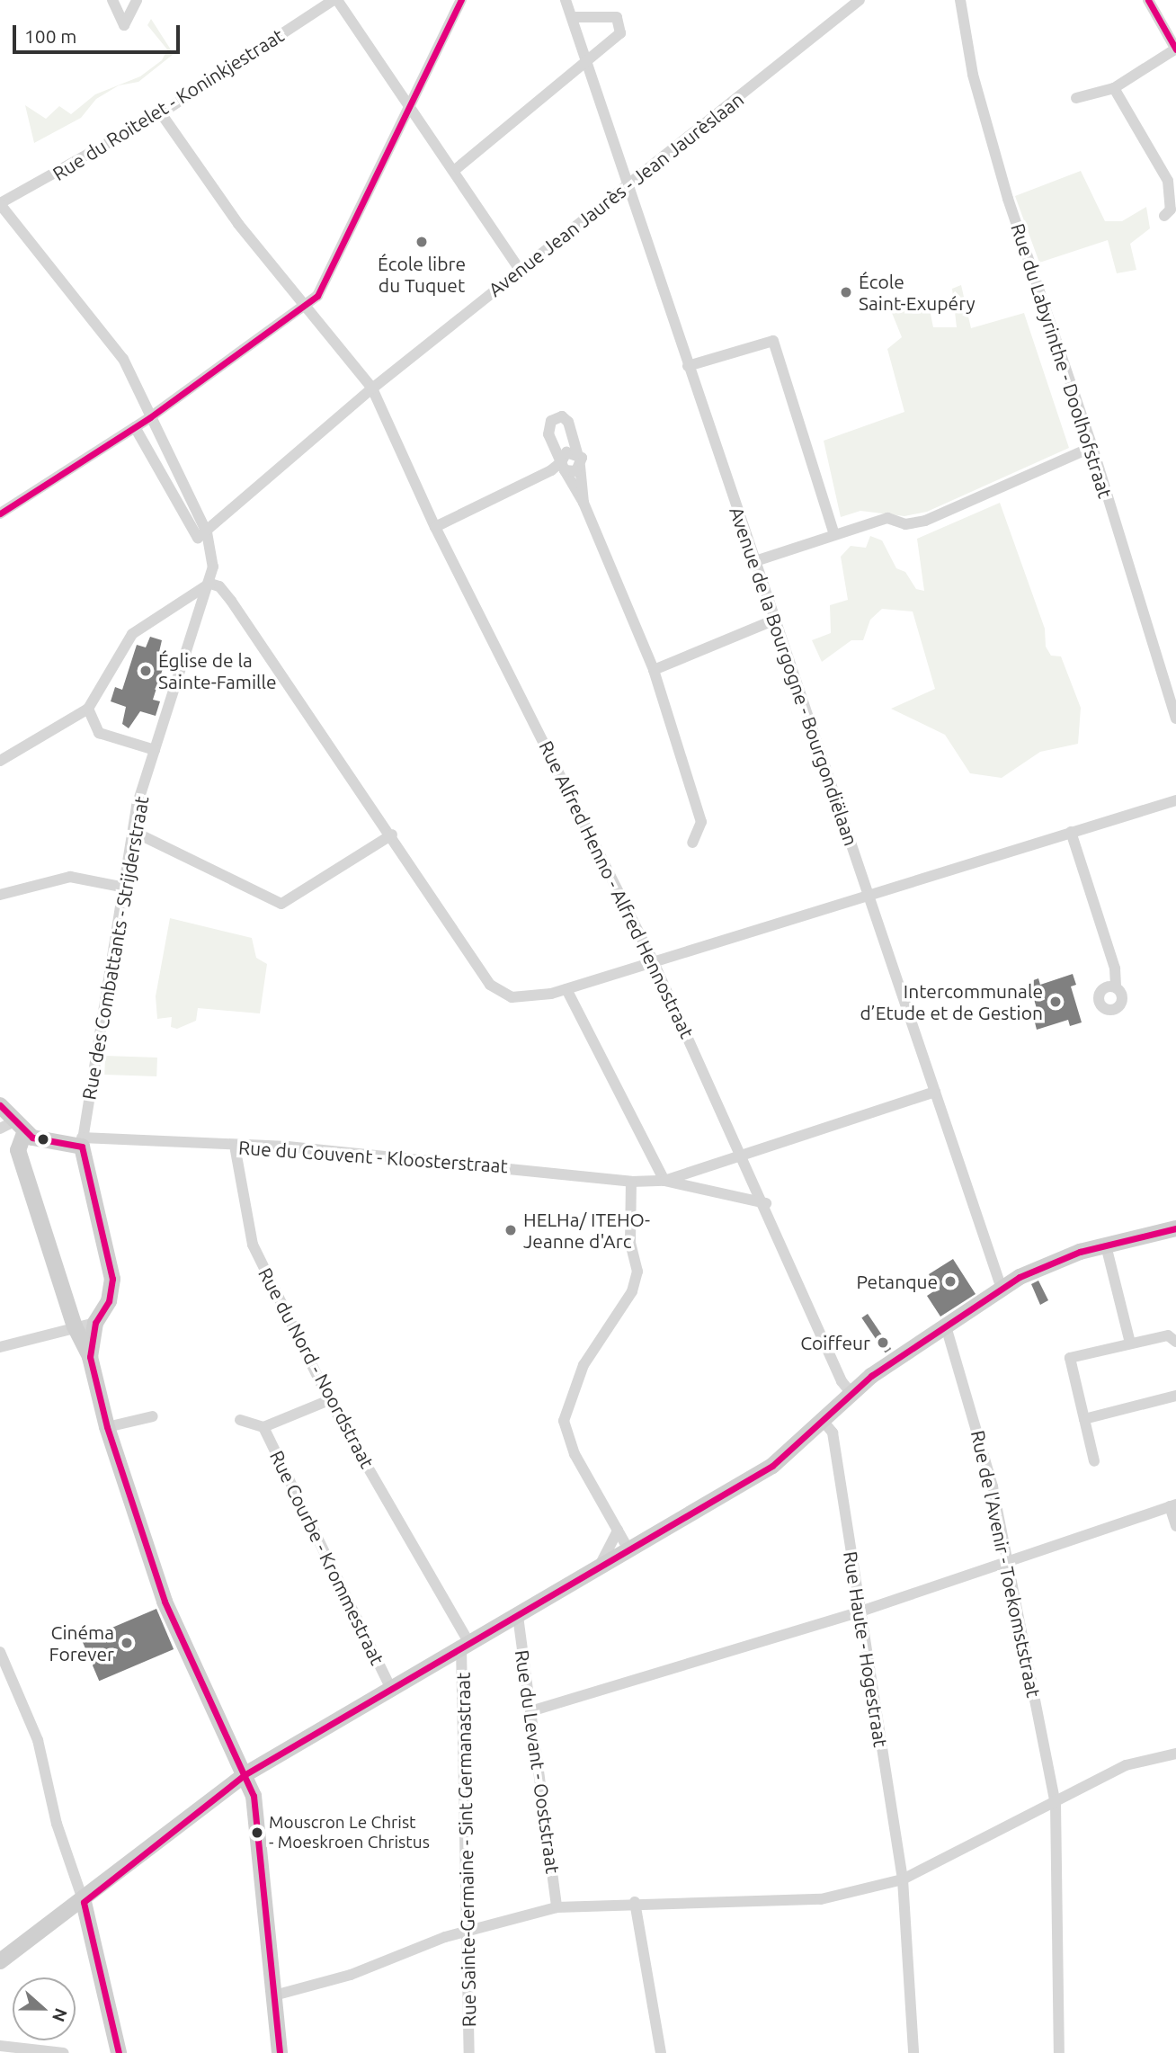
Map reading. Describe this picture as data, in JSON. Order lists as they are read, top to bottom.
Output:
{
  "streets": {
    "street": [
      "Rue du Roitelet - Koninkjestraat",
      "Avenue Jean Jaurès - Jean Jaurèslaan",
      "Rue du Labyrinthe - Doolhofstraat",
      "Avenue de la Bourgogne - Bourgondiëlaan",
      "Rue Alfred Henno - Alfred Hennostraat",
      "Rue des Combattants - Strijderstraat",
      "Rue du Couvent - Kloosterstraat",
      "Rue du Nord - Noordstraat",
      "Rue Courbe - Krommestraat",
      "Rue de l'Avenir - Toekomststraat",
      "Rue Haute - Hogestraat",
      "Rue du Levant - Ooststraat",
      "Rue Sainte-Germaine - Sint Germanastraat"
    ]
  },
  "crossings": [
    ["Rue du Roitelet - Koninkjestraat", "Rue Alfred Henno - Alfred Hennostraat"],
    ["Avenue Jean Jaurès - Jean Jaurèslaan", "Avenue de la Bourgogne - Bourgondiëlaan"],
    ["Avenue Jean Jaurès - Jean Jaurèslaan", "Rue Alfred Henno - Alfred Hennostraat"],
    ["Avenue de la Bourgogne - Bourgondiëlaan", "Rue du Couvent - Kloosterstraat"],
    ["Rue Alfred Henno - Alfred Hennostraat", "Rue du Couvent - Kloosterstraat"],
    ["Rue des Combattants - Strijderstraat", "Rue du Couvent - Kloosterstraat"],
    ["Rue du Couvent - Kloosterstraat", "Rue du Nord - Noordstraat"],
    ["Rue du Nord - Noordstraat", "Rue Sainte-Germaine - Sint Germanastraat"]
  ],
  "places": [
    "École libre du Tuquet",
    "École Saint-Exupéry",
    "Église de la Sainte-Famille",
    "Intercommunale d’Etude et de Gestion",
    "HELHa/ ITEHO- Jeanne d'Arc",
    "Petanque",
    "Coiffeur",
    "Cinéma Forever",
    "Mouscron Le Christ - Moeskroen Christus"
  ],
  "scale_bar": "100 m",
  "north": "right"
}
